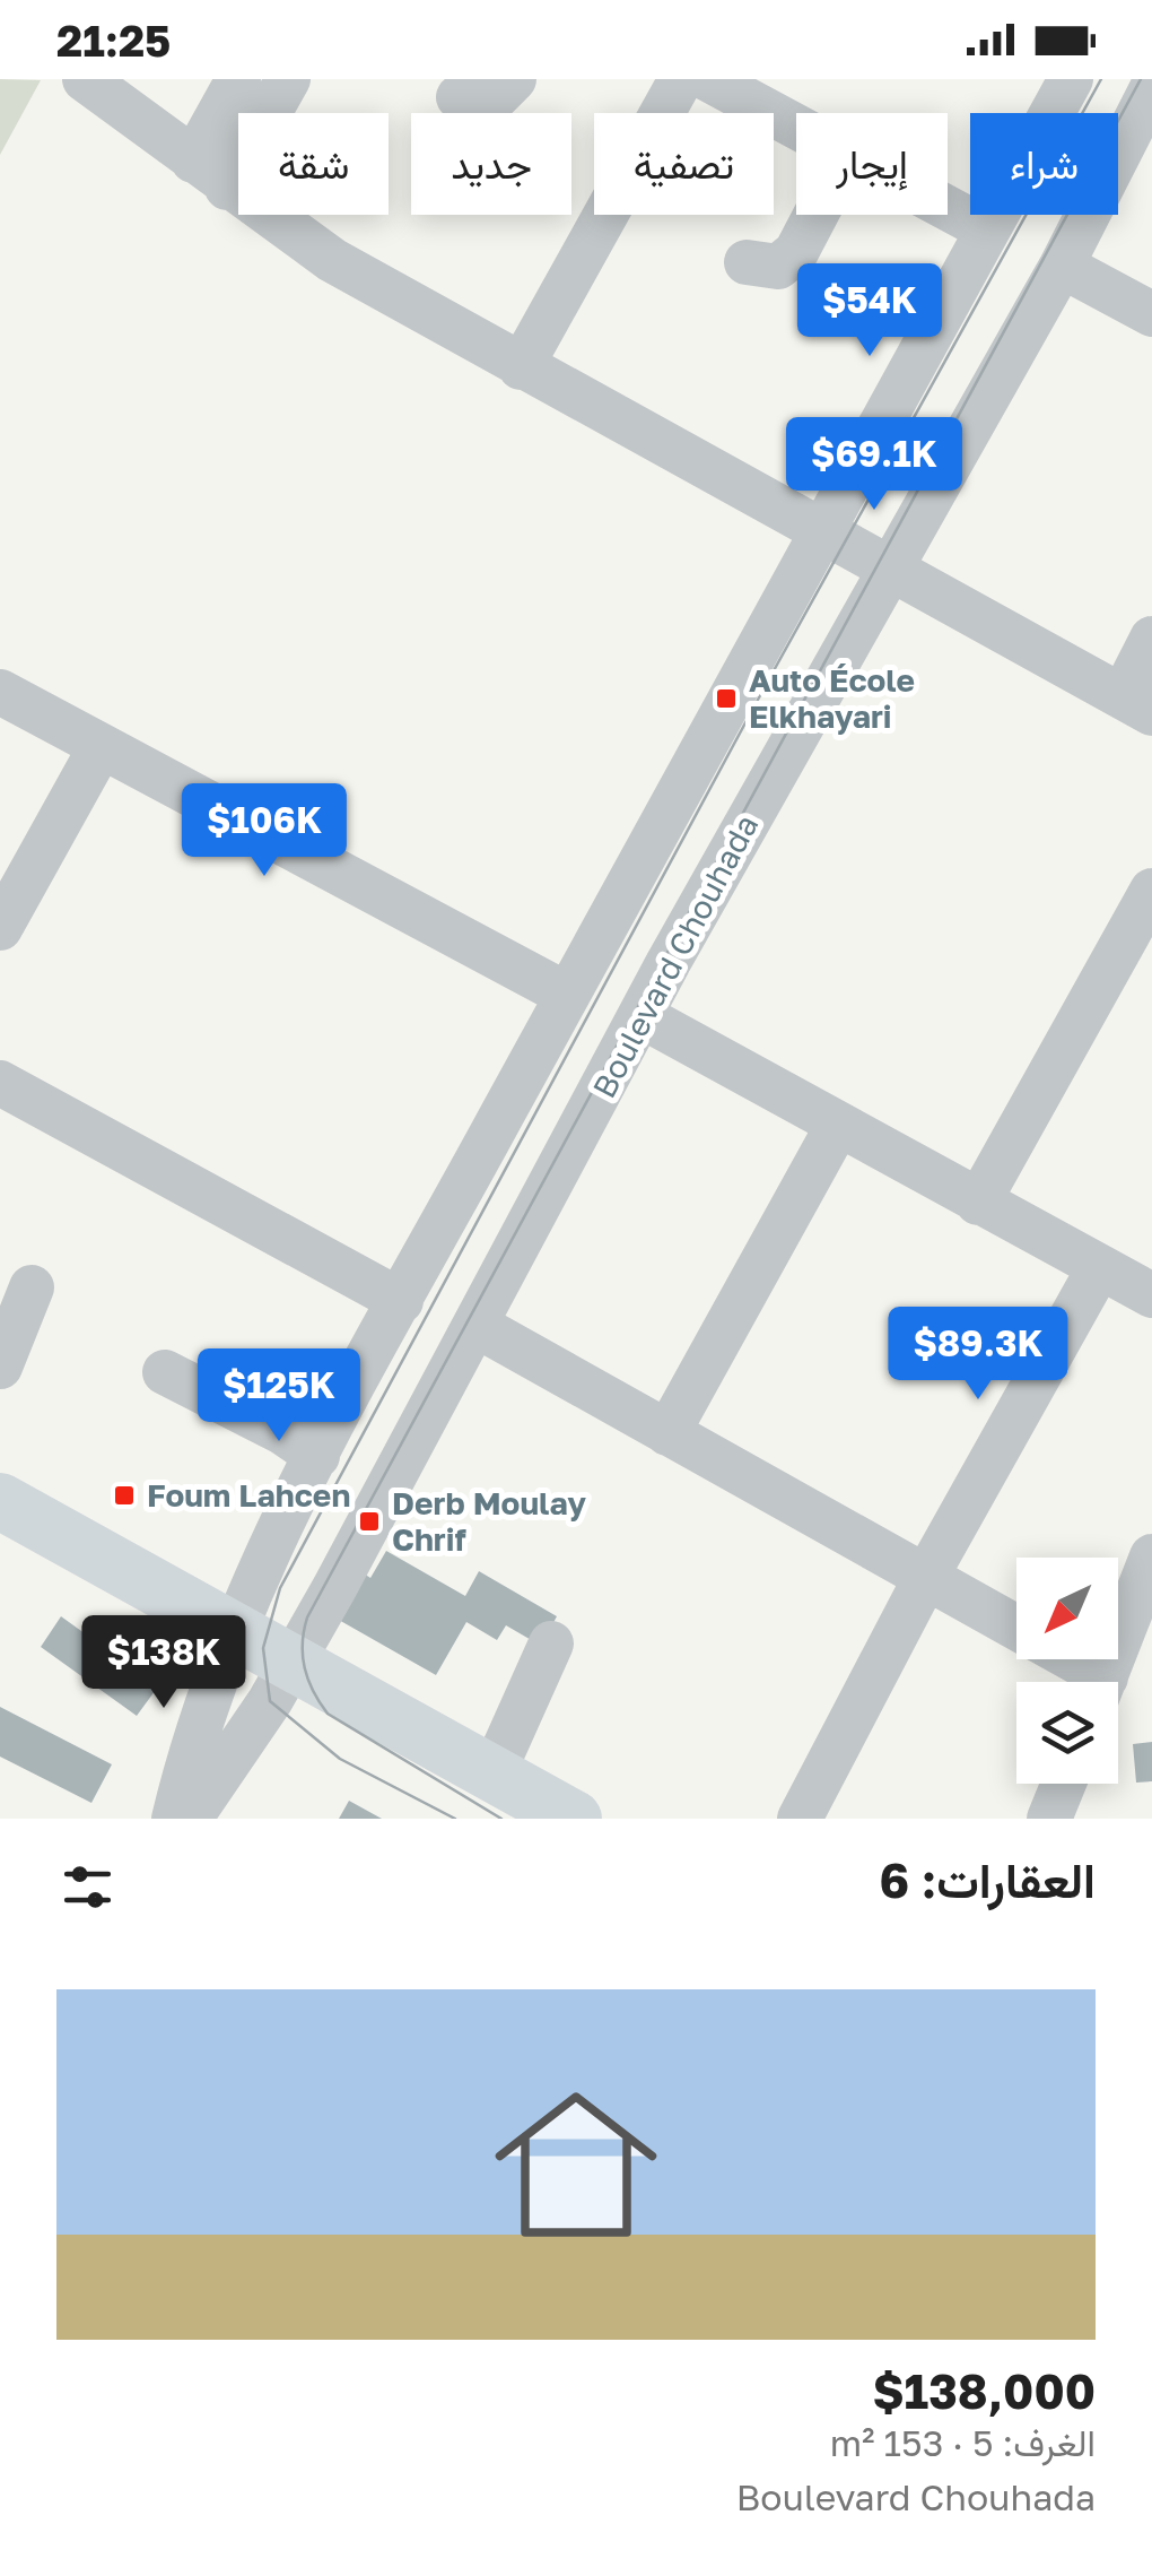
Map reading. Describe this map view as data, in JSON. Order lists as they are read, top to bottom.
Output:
{
  "streets": {
    "street": ["Boulevard Chouhada"]
  },
  "places": {
    "transit": ["Auto École Elkhayari", "Foum Lahcen", "Derb Moulay Chrif"]
  },
  "north": "bottom left",
  "page": {
    "status": "21:25",
    "chip": [
      "شراء",
      "إيجار",
      "تصفية",
      "جديد",
      "شقة"
    ],
    "price": [
      "$54K",
      "$69.1K",
      "$106K",
      "$89.3K",
      "$125K",
      "$138K"
    ],
    "heading": "العقارات: 6",
    "list": [
      {
        "name": "$138,000",
        "note": "الغرف: 5 · 153 m² · Boulevard Chouhada"
      }
    ]
  }
}
